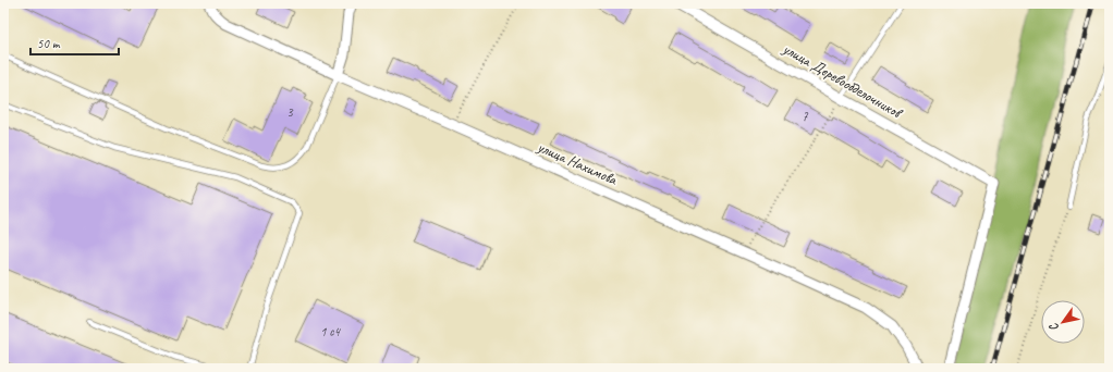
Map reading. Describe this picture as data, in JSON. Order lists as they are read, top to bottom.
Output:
{
  "streets": {
    "street": ["улица Деревообделочников", "улица Нахимова"]
  },
  "house_numbers": ["3", "7", "1 с4"],
  "scale_bar": "50 m",
  "north": "bottom left"
}
